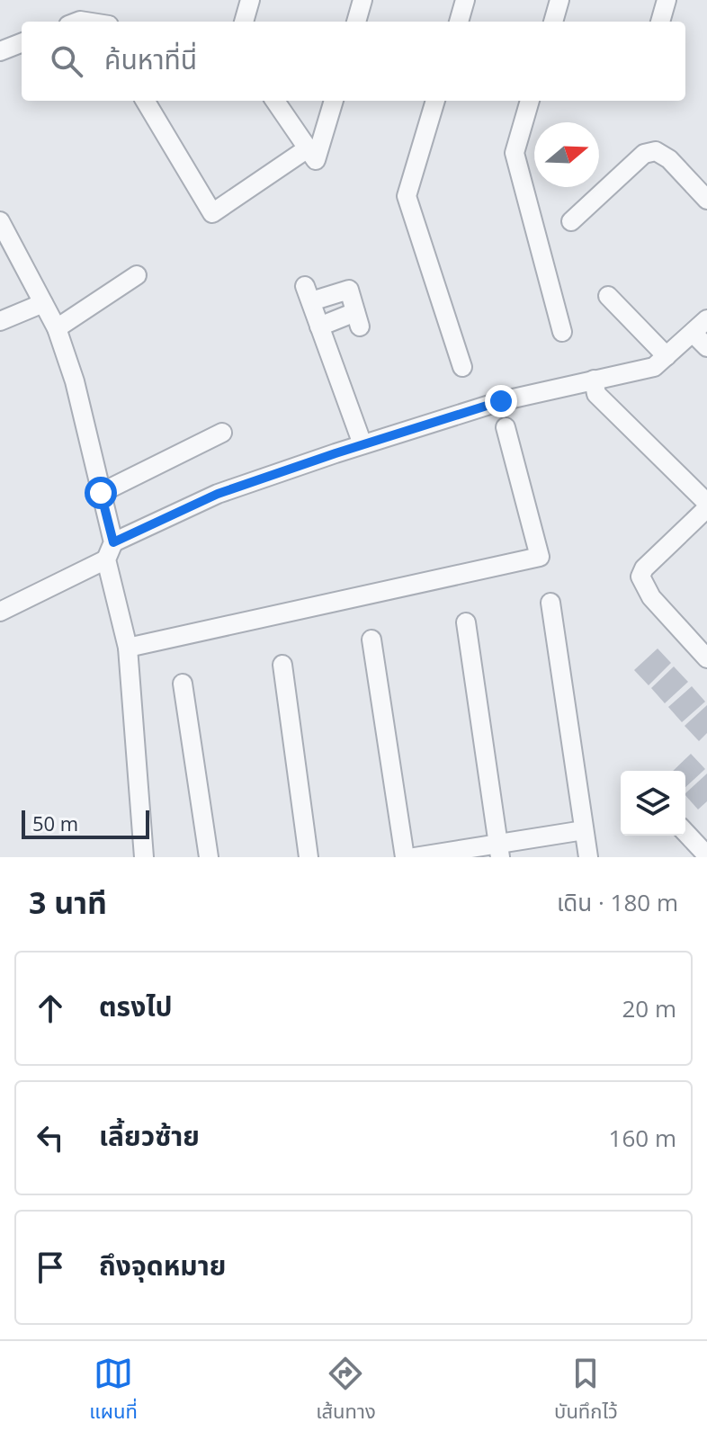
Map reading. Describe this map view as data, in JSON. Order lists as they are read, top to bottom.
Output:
{
  "scale_bar": "50 m",
  "north": "right",
  "page": {
    "search": "ค้นหาที่นี่",
    "scale": "50 m",
    "heading": ["3 นาที", "เดิน · 180 m"],
    "list": [
      ["ตรงไป", "20 m"],
      ["เลี้ยวซ้าย", "160 m"],
      "ถึงจุดหมาย"
    ],
    "nav": ["แผนที่", "เส้นทาง", "บันทึกไว้"]
  }
}
